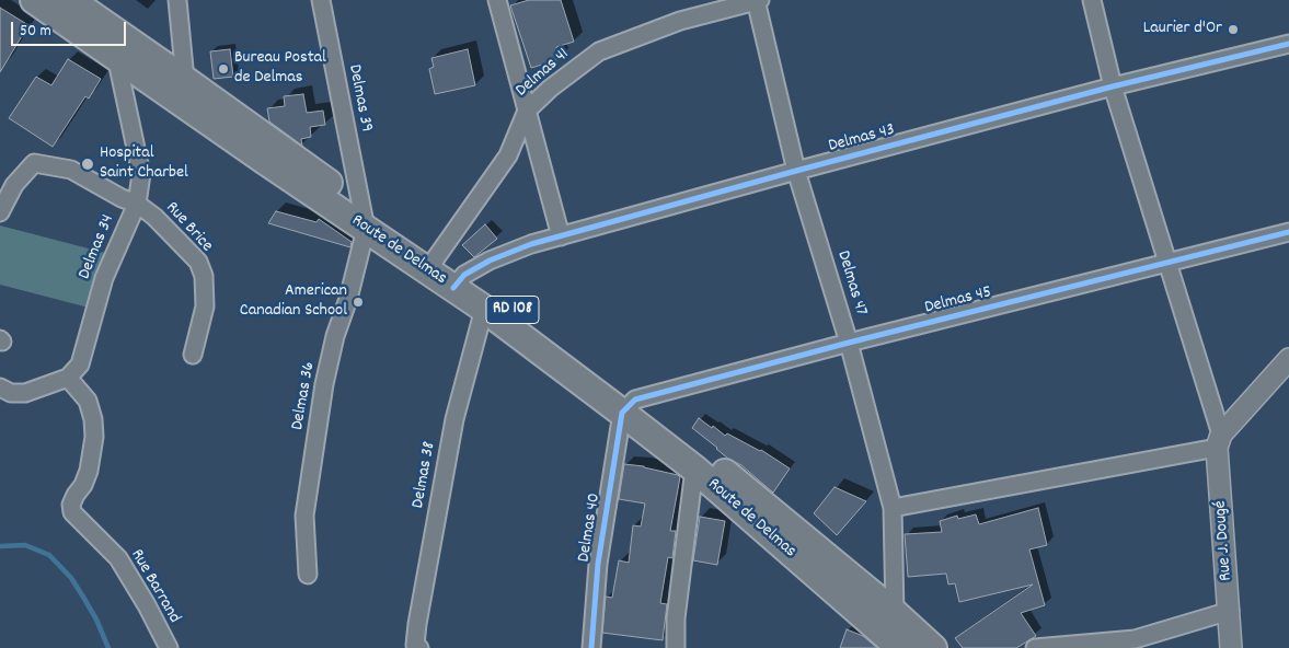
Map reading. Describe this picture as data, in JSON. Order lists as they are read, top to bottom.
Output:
{
  "streets": {
    "main road": ["Route de Delmas", "RD 108"],
    "street": [
      "Delmas 41",
      "Delmas 39",
      "Delmas 43",
      "Rue Brice",
      "Delmas 34",
      "Delmas 47",
      "Delmas 45",
      "Delmas 36",
      "Delmas 38",
      "Delmas 40",
      "Rue J. Dougé",
      "Rue Barrand"
    ]
  },
  "crossings": [
    ["Delmas 41", "Route de Delmas"],
    ["Delmas 41", "Delmas 47"],
    ["Delmas 39", "Route de Delmas"],
    ["Delmas 39", "Delmas 36"],
    ["Delmas 43", "Route de Delmas"],
    ["Delmas 43", "Delmas 47"],
    ["Rue Brice", "Delmas 34"],
    ["Delmas 34", "Route de Delmas"],
    ["Delmas 34", "Rue Barrand"],
    ["Route de Delmas", "Delmas 47"],
    ["Route de Delmas", "Delmas 45"],
    ["Route de Delmas", "Delmas 36"],
    ["Route de Delmas", "Delmas 38"],
    ["Route de Delmas", "Delmas 40"],
    ["Delmas 47", "Delmas 45"],
    ["Delmas 45", "Delmas 40"]
  ],
  "places": [
    "Laurier d'Or",
    "Bureau Postal de Delmas",
    "Hospital Saint Charbel",
    "American Canadian School"
  ],
  "scale_bar": "50 m"
}
